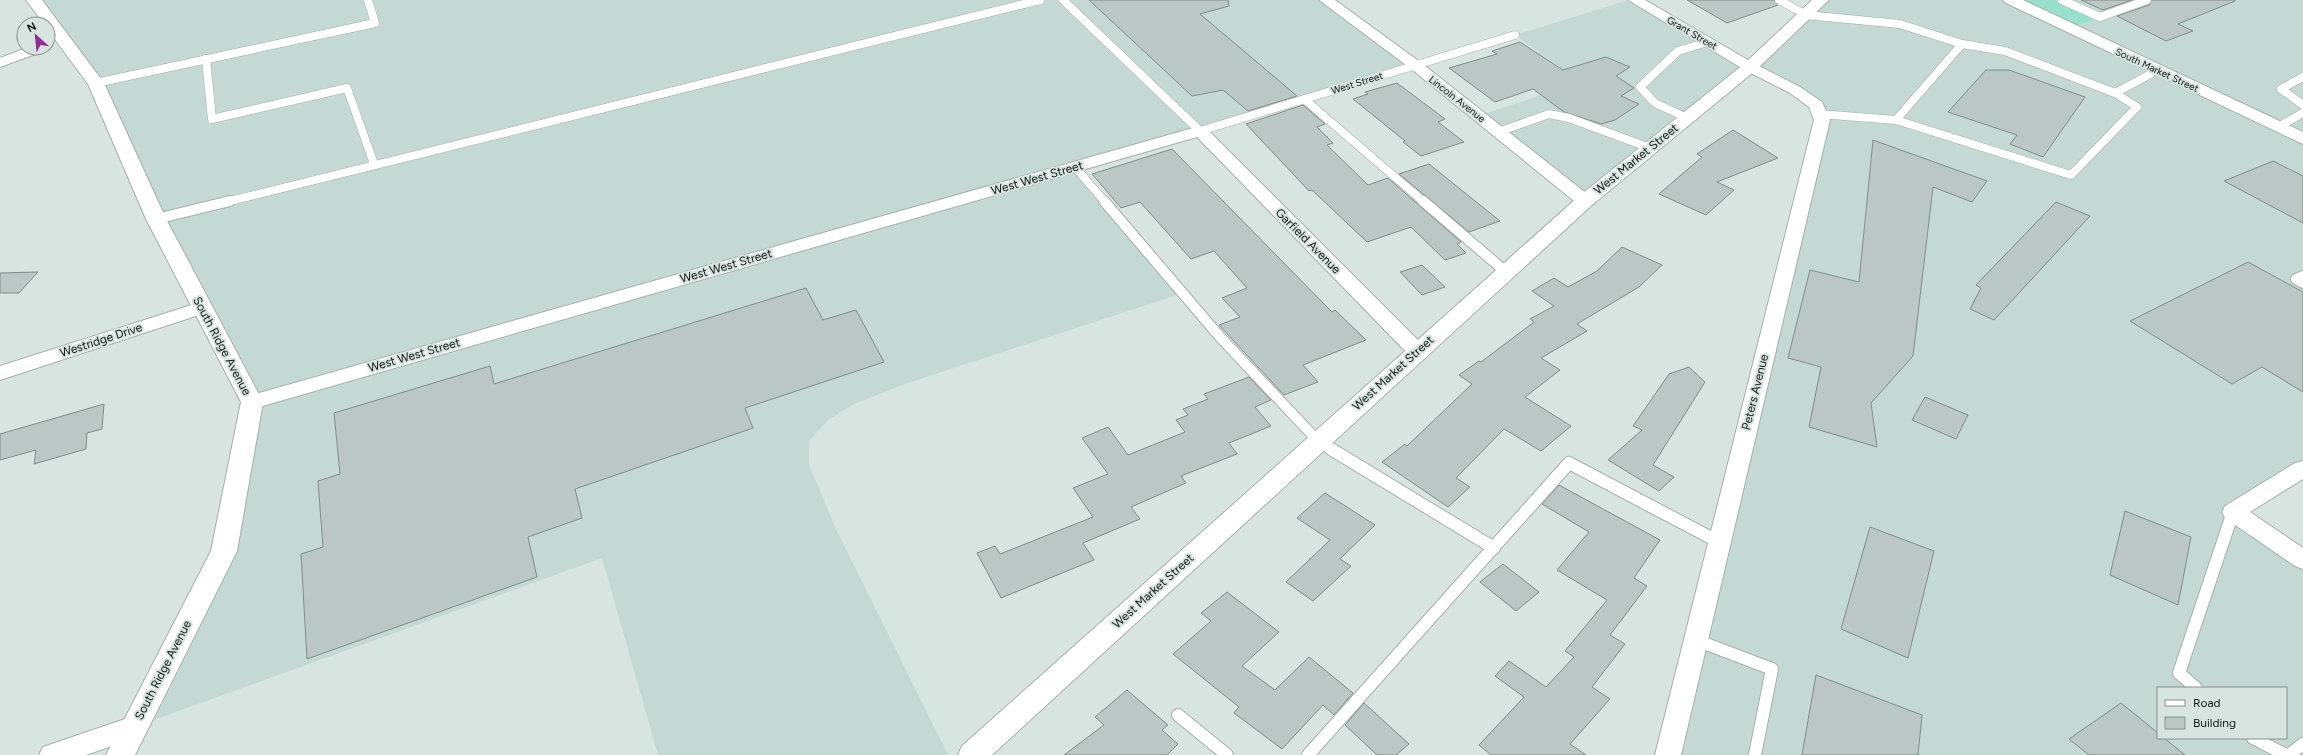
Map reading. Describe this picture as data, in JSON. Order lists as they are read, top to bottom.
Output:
{
  "streets": {
    "main road": ["South Market Street", "West Market Street", "South Ridge Avenue"],
    "street": [
      "Grant Street",
      "Lincoln Avenue",
      "West West Street",
      "Garfield Avenue",
      "Westridge Drive",
      "Peters Avenue"
    ],
    "lane": ["West Street"]
  },
  "crossings": [
    ["Grant Street", "West Market Street"],
    ["West Street", "Lincoln Avenue"],
    ["West Street", "West West Street"],
    ["West Street", "Garfield Avenue"],
    ["Lincoln Avenue", "West Market Street"],
    ["West Market Street", "Garfield Avenue"],
    ["West West Street", "Garfield Avenue"],
    ["West West Street", "South Ridge Avenue"],
    ["Westridge Drive", "South Ridge Avenue"]
  ],
  "legend": ["Road", "Building"],
  "north": "top left"
}
